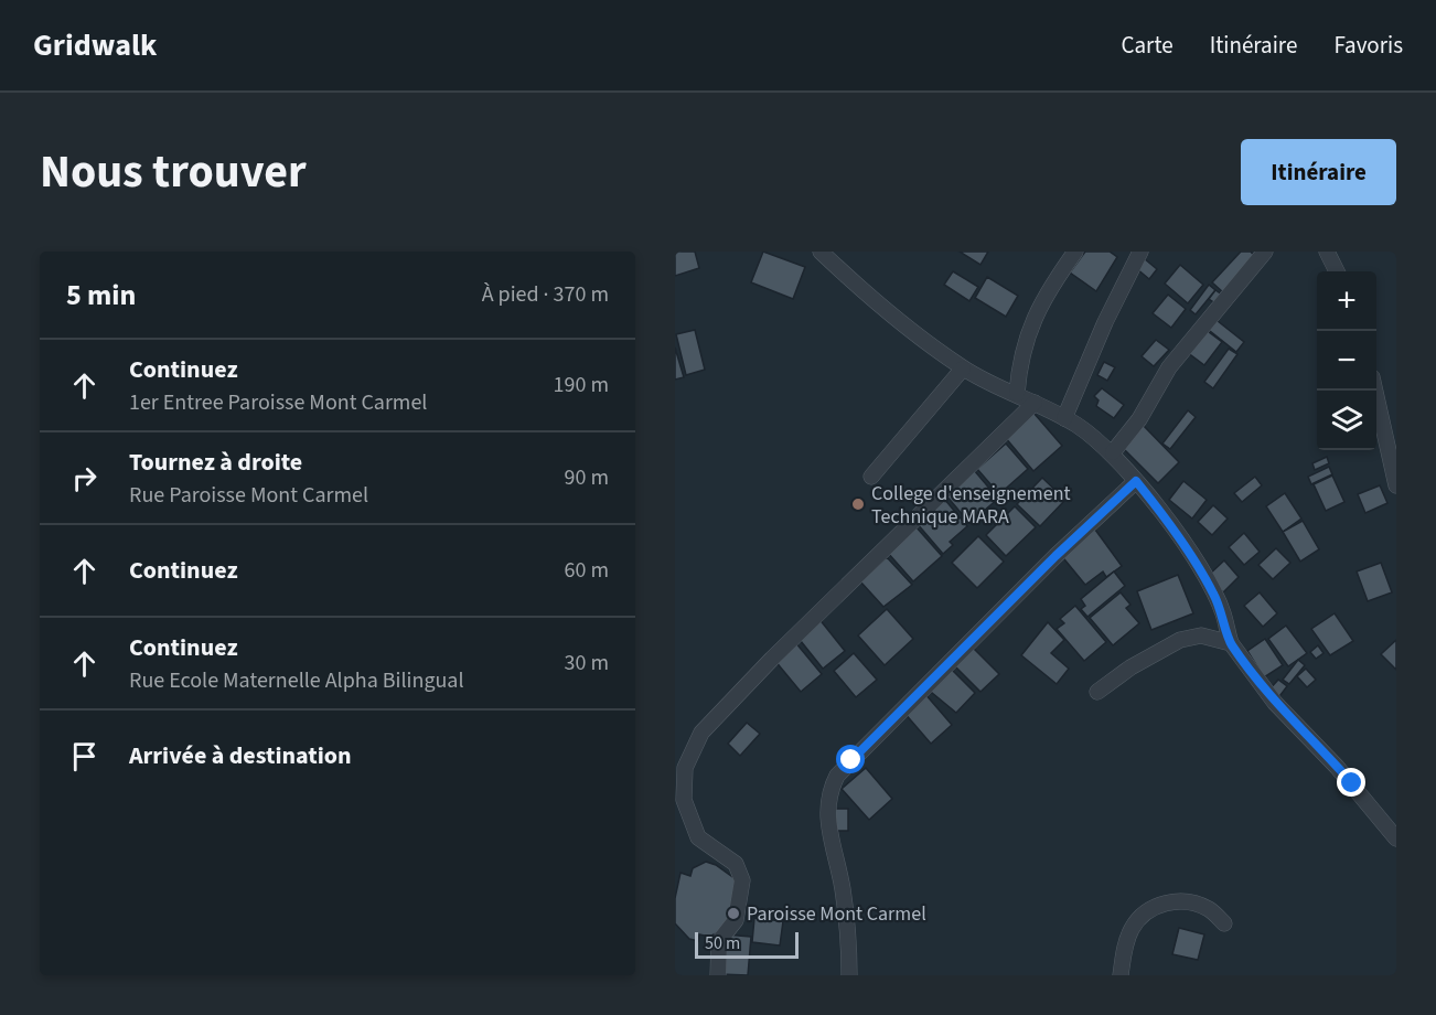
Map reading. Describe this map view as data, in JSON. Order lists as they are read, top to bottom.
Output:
{
  "places": ["College d'enseignement Technique MARA", "Paroisse Mont Carmel"],
  "scale_bar": "50 m",
  "page": {
    "header": "Gridwalk",
    "nav": ["Carte", "Itinéraire", "Favoris"],
    "title": "Nous trouver",
    "buttons": "Itinéraire",
    "heading": ["5 min", "À pied · 370 m"],
    "map_buttons": ["+", "−"],
    "list": [
      ["Continuez", "1er Entree Paroisse Mont Carmel", "190 m"],
      ["Tournez à droite", "Rue Paroisse Mont Carmel", "90 m"],
      ["Continuez", "60 m"],
      ["Continuez", "Rue Ecole Maternelle Alpha Bilingual", "30 m"],
      "Arrivée à destination"
    ],
    "scale": "50 m"
  }
}
